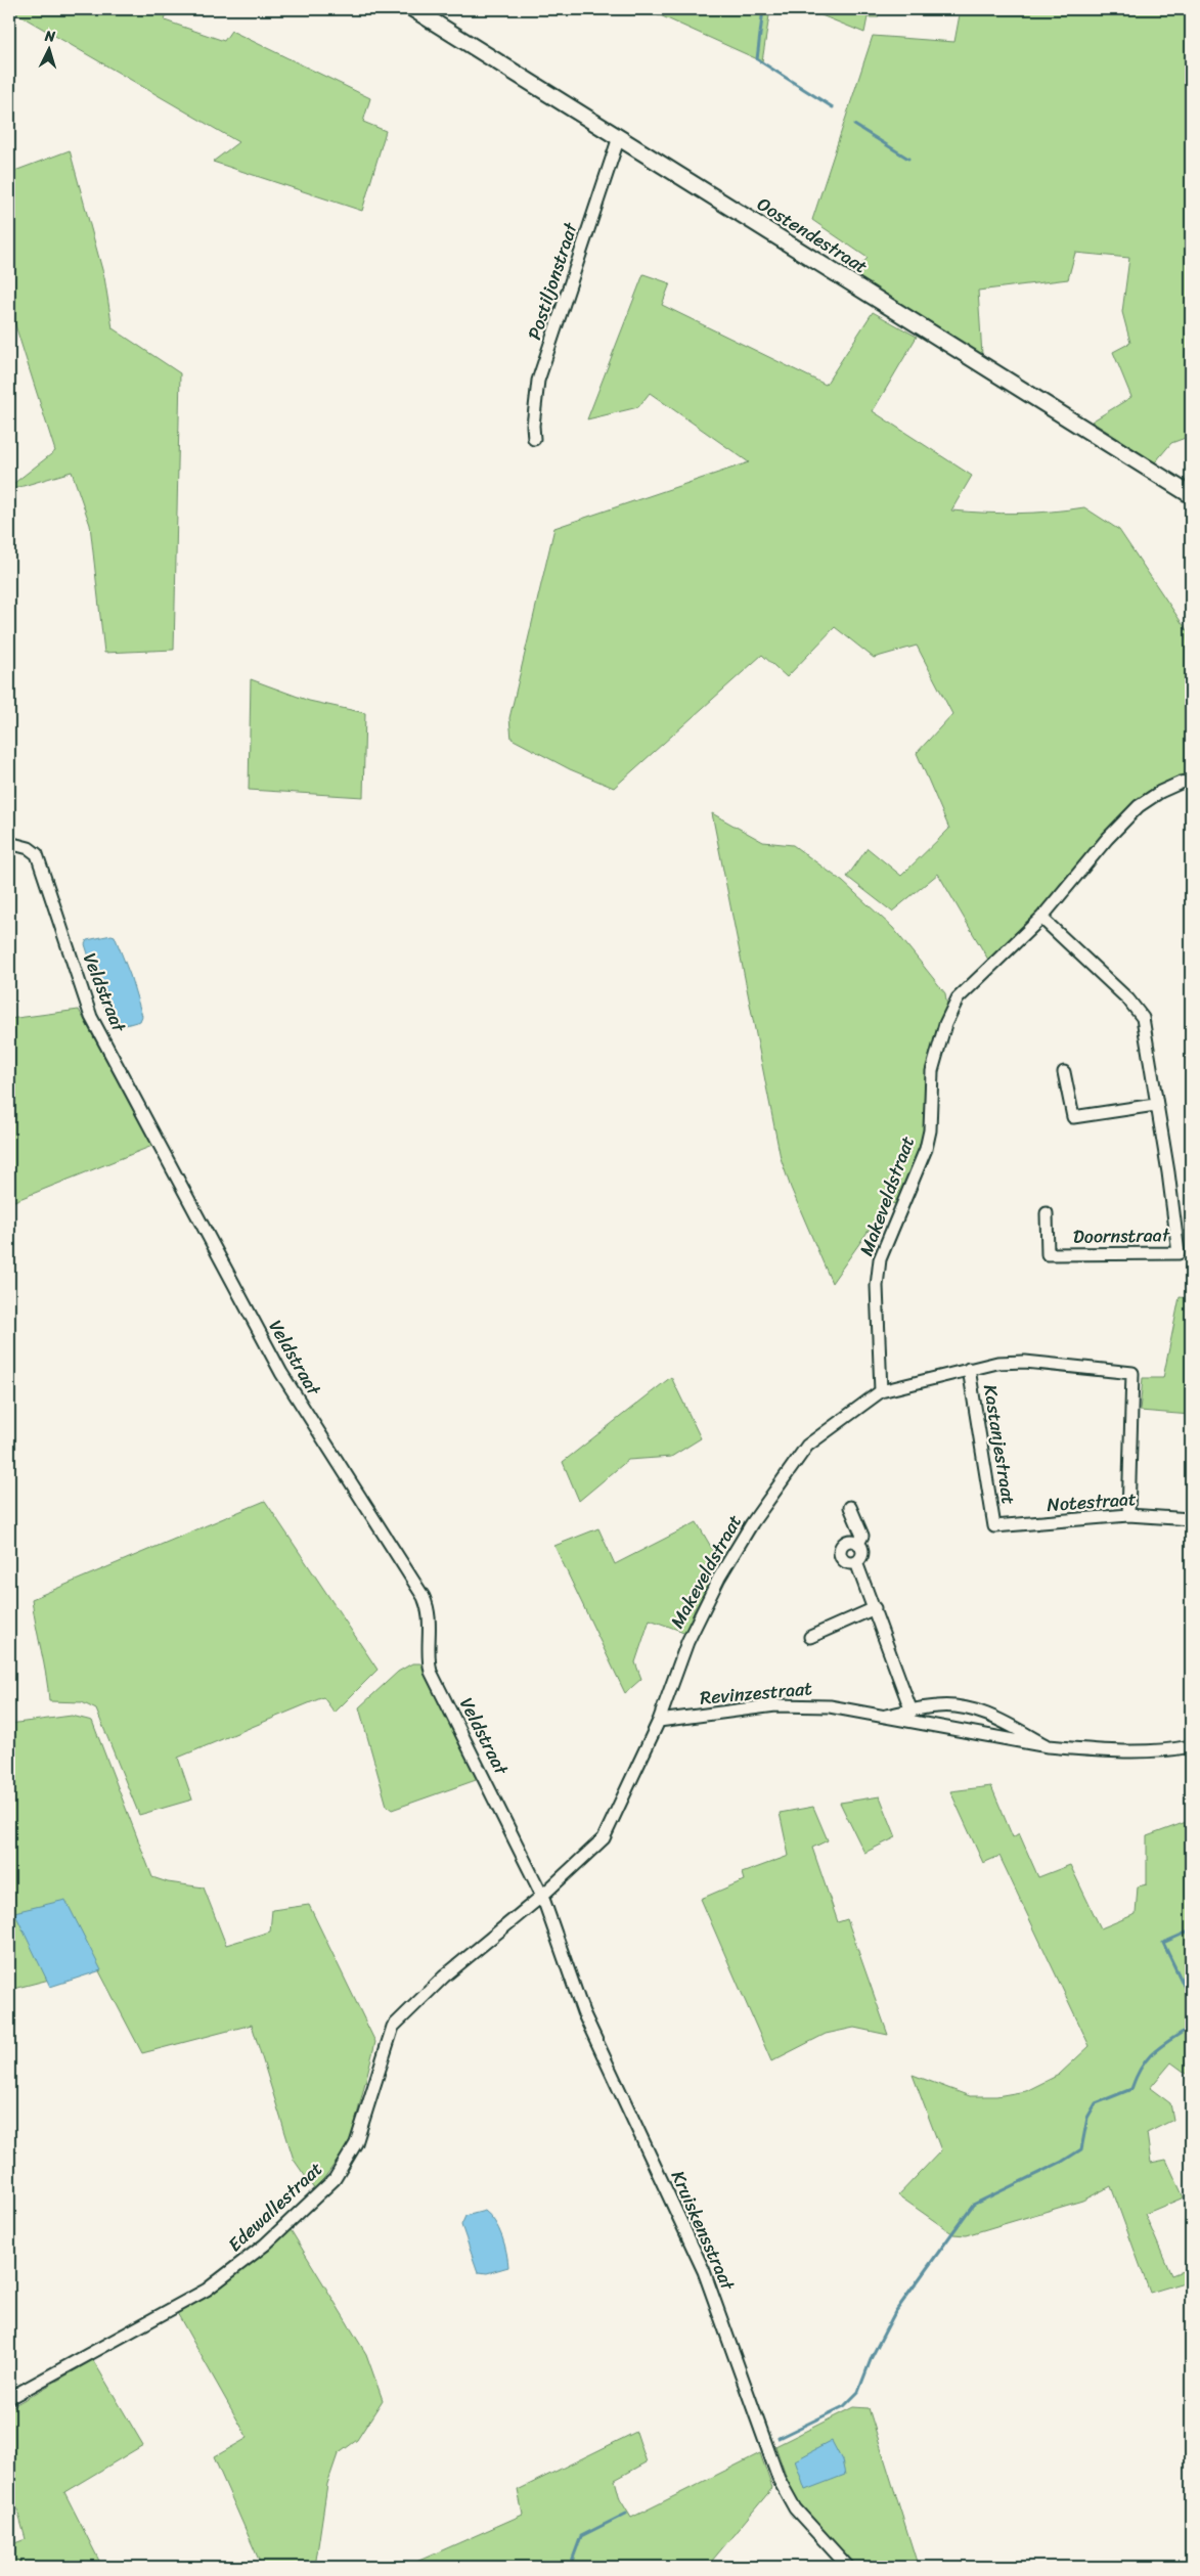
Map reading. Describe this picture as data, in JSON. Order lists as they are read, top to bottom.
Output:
{
  "streets": {
    "main road": ["Oostendestraat"],
    "street": [
      "Postiljonstraat",
      "Veldstraat",
      "Makeveldstraat",
      "Doornstraat",
      "Kastanjestraat",
      "Notestraat",
      "Revinzestraat",
      "Edewallestraat",
      "Kruiskensstraat"
    ]
  },
  "crossings": [
    ["Oostendestraat", "Postiljonstraat"],
    ["Veldstraat", "Makeveldstraat"],
    ["Veldstraat", "Edewallestraat"],
    ["Veldstraat", "Kruiskensstraat"],
    ["Makeveldstraat", "Doornstraat"],
    ["Makeveldstraat", "Revinzestraat"],
    ["Makeveldstraat", "Edewallestraat"],
    ["Makeveldstraat", "Kruiskensstraat"],
    ["Kastanjestraat", "Notestraat"],
    ["Edewallestraat", "Kruiskensstraat"]
  ],
  "north": "top"
}
